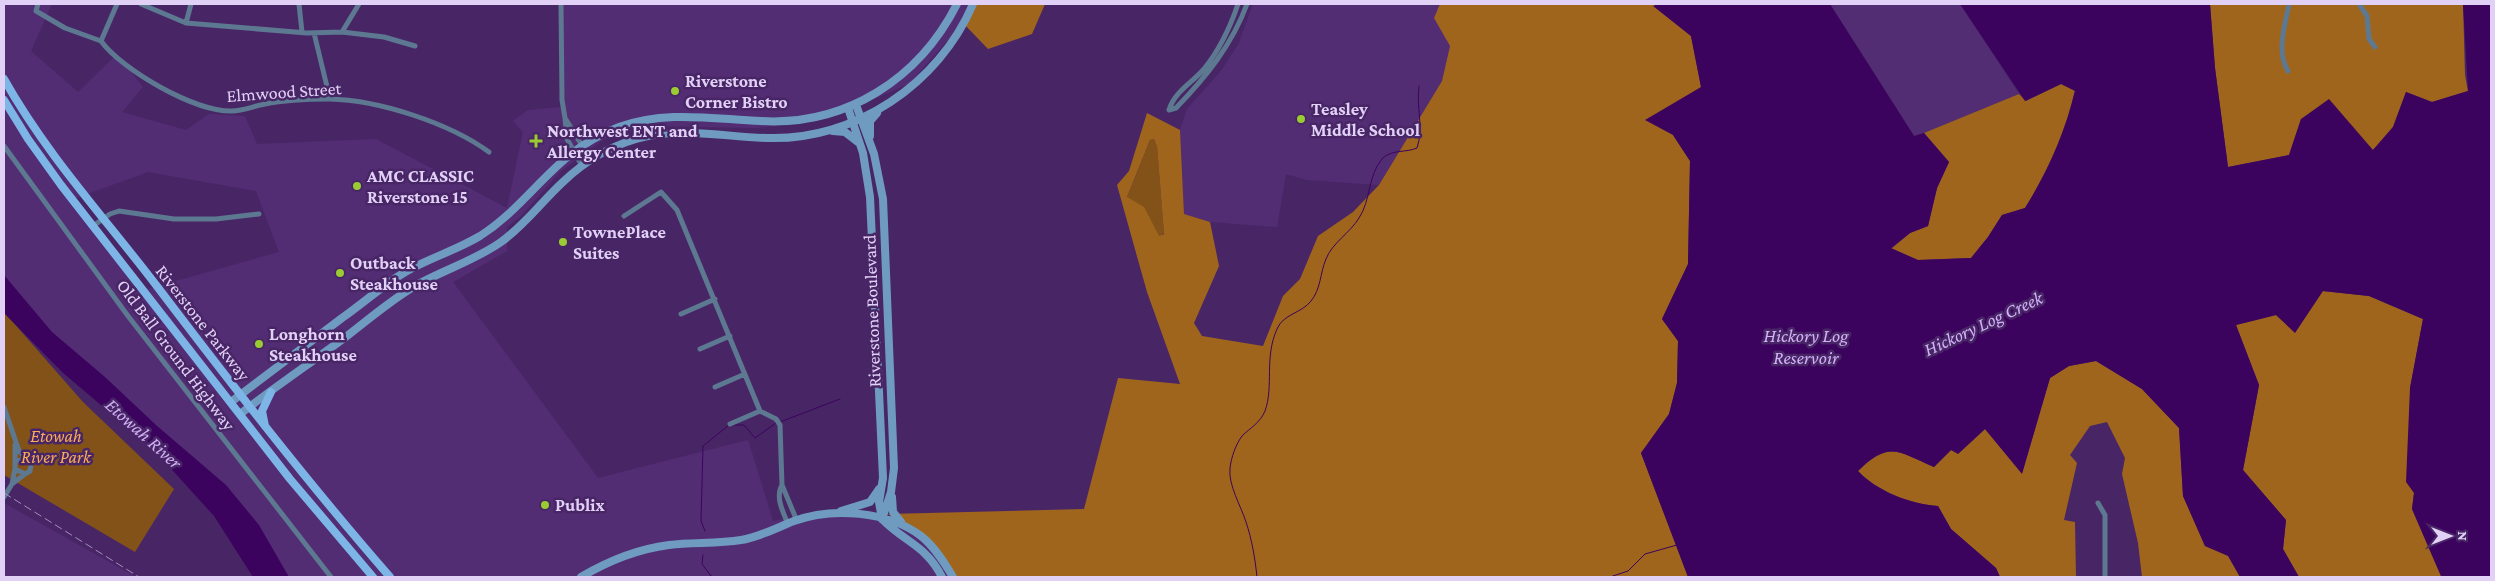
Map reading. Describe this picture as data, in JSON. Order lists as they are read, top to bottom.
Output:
{
  "streets": {
    "main road": ["Riverstone Parkway"],
    "street": ["Elmwood Street", "Riverstone Boulevard", "Old Ball Ground Highway"]
  },
  "water": ["Hickory Log Creek", "Hickory Log Reservoir", "Etowah River"],
  "parks": ["Etowah River Park"],
  "places": {
    "other": [
      "Riverstone Corner Bistro",
      "Teasley Middle School",
      "AMC CLASSIC Riverstone 15",
      "TownePlace Suites",
      "Outback Steakhouse",
      "Longhorn Steakhouse",
      "Publix"
    ],
    "health": ["Northwest ENT and Allergy Center"]
  },
  "north": "right"
}
